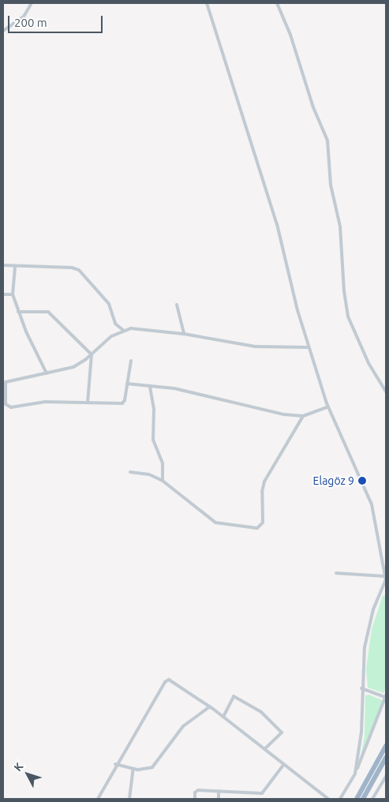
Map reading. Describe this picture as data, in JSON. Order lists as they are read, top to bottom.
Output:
{
  "places": ["Elagöz 9"],
  "scale_bar": "200 m",
  "north": "top left"
}
